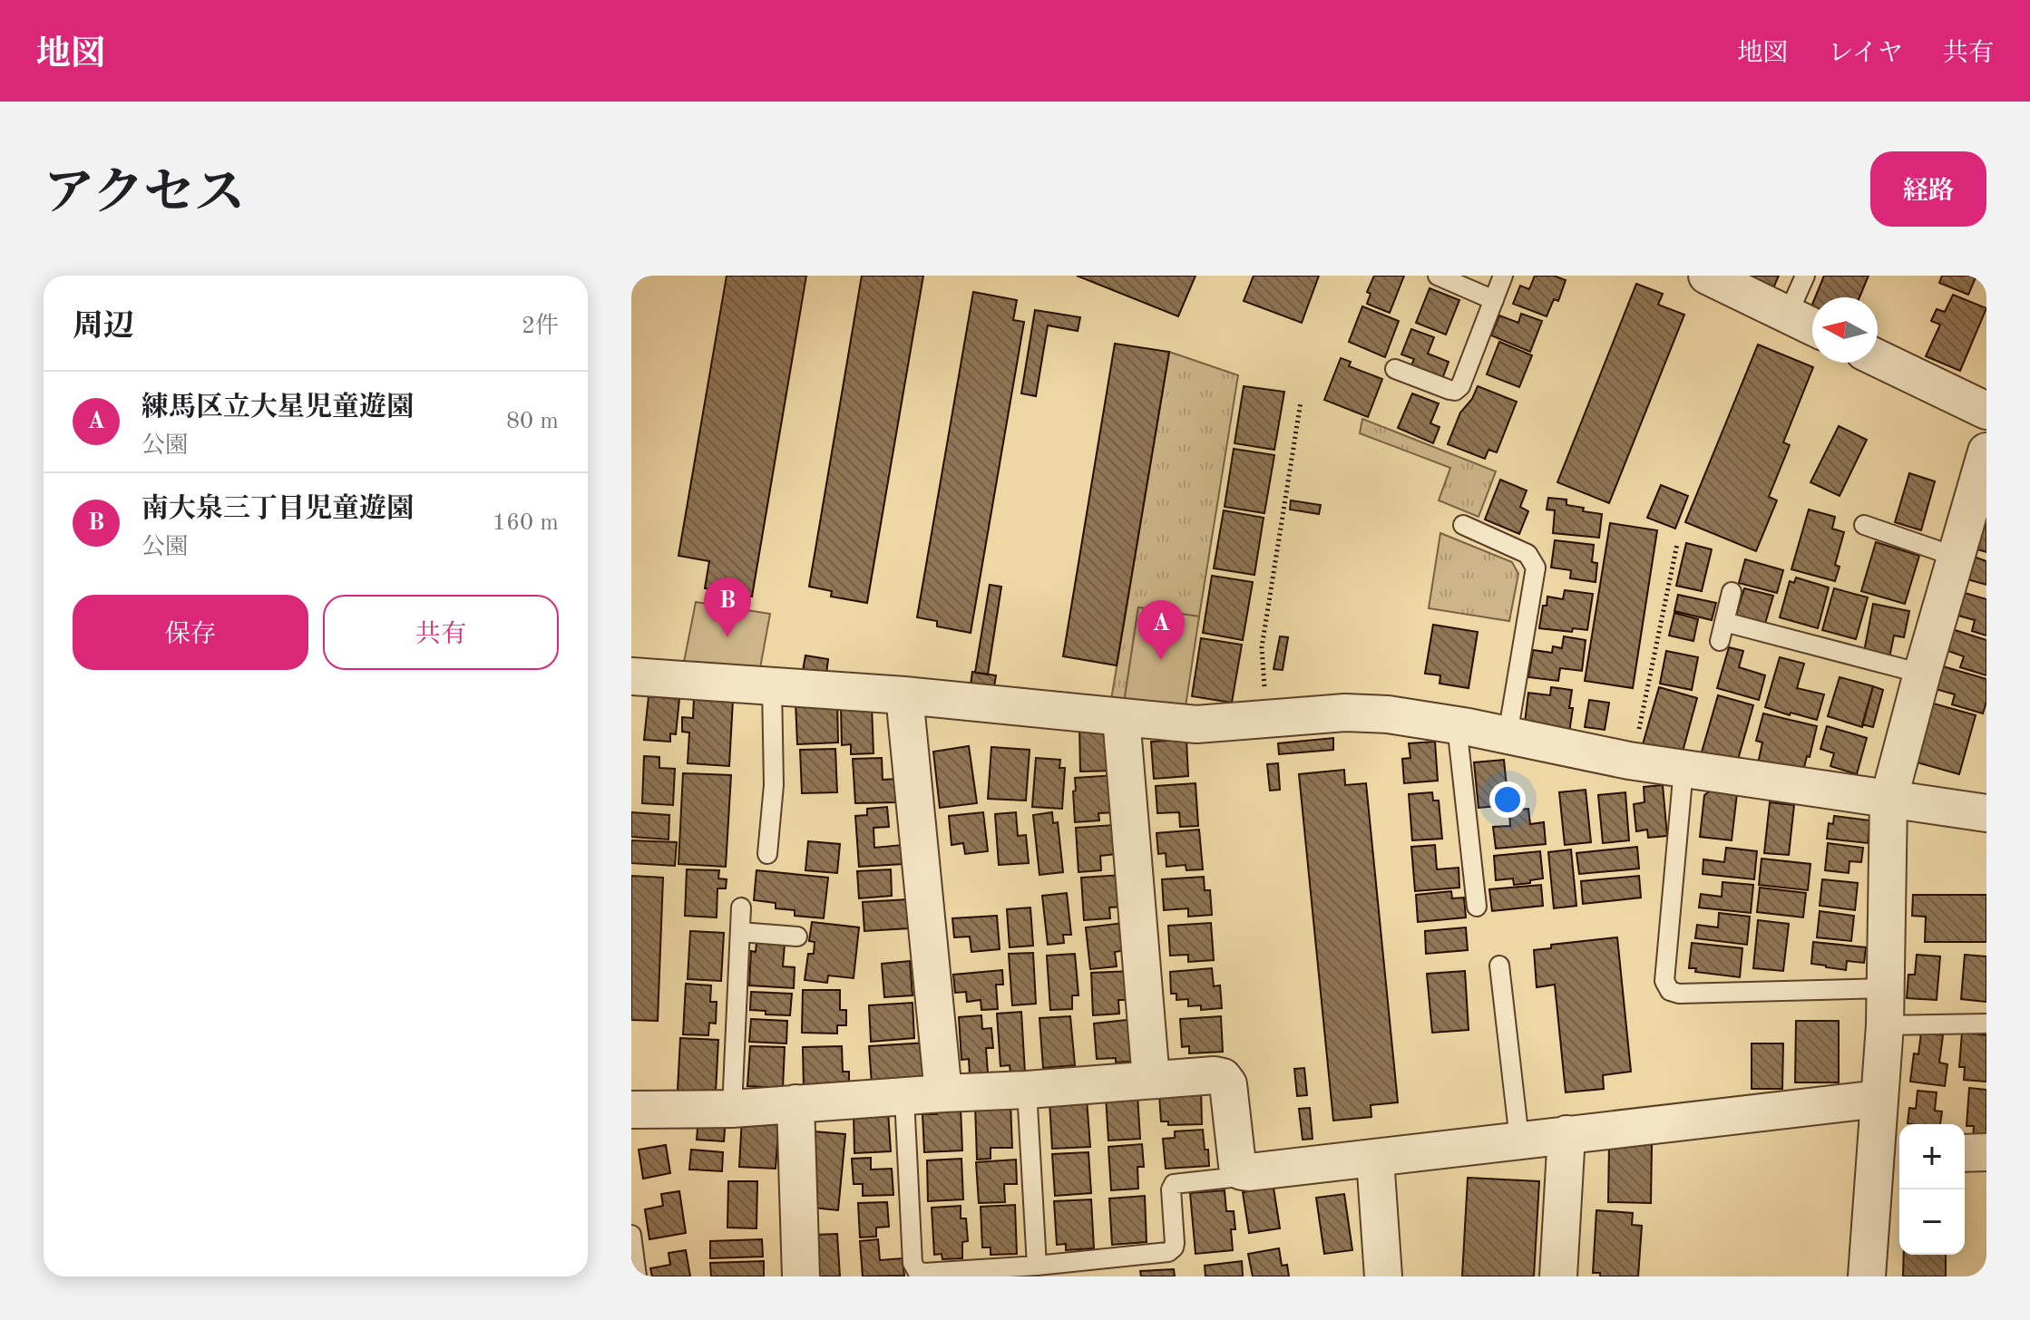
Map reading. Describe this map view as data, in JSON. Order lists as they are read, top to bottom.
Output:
{
  "north": "left",
  "page": {
    "header": "地図",
    "nav": ["地図", "レイヤ", "共有"],
    "title": "アクセス",
    "buttons": [
      "経路",
      ["保存", "共有"]
    ],
    "heading": ["周辺", "2件"],
    "list": [
      {
        "mark": "A",
        "name": "練馬区立大星児童遊園",
        "note": "公園",
        "value": "80 m"
      },
      {
        "mark": "B",
        "name": "南大泉三丁目児童遊園",
        "note": "公園",
        "value": "160 m"
      }
    ],
    "pins": ["B", "A"],
    "map_buttons": ["+", "−"]
  }
}
